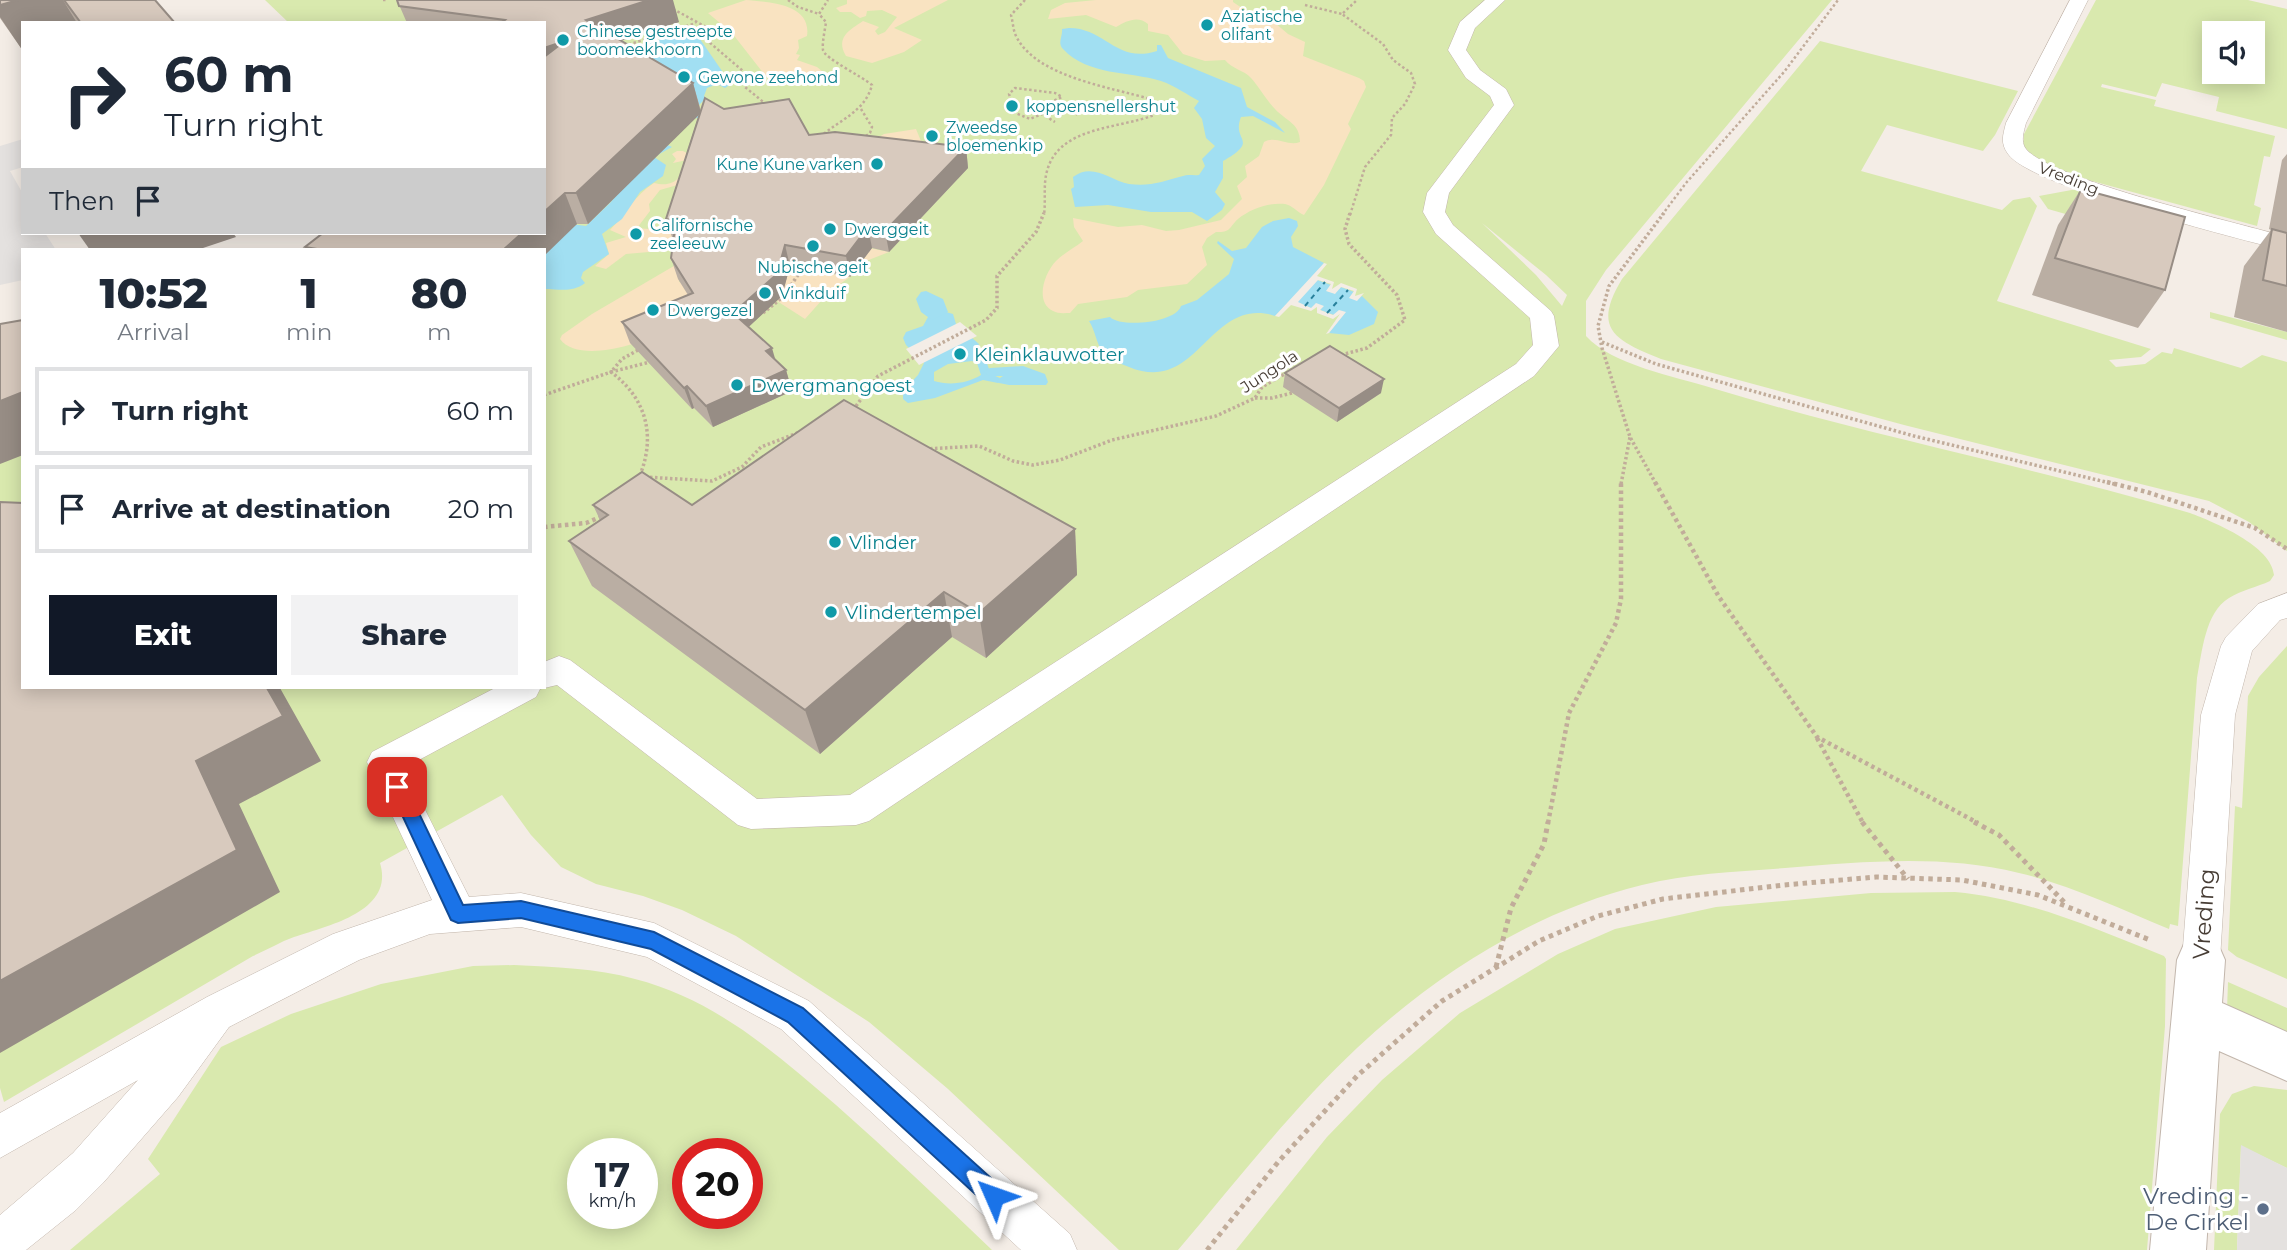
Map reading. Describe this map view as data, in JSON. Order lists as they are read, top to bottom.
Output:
{
  "streets": {
    "street": ["Vreding"],
    "path": ["Jungola"]
  },
  "places": [
    "Aziatische olifant",
    "Chinese gestreepte boomeekhoorn",
    "Gewone zeehond",
    "koppensnellershut",
    "Zweedse bloemenkip",
    "Kune Kune varken",
    "Dwerggeit",
    "Californische zeeleeuw",
    "Nubische geit",
    "Vinkduif",
    "Dwergezel",
    "Kleinklauwotter",
    "Dwergmangoest",
    "Vlinder",
    "Vlindertempel",
    "Vreding - De Cirkel"
  ],
  "page": {
    "turn": ["60 m", "Turn right"],
    "then": "Then",
    "eta": [
      "10:52",
      "Arrival",
      "1",
      "min",
      "80",
      "m"
    ],
    "list": [
      {
        "name": "Turn right",
        "value": "60 m"
      },
      {
        "name": "Arrive at destination",
        "value": "20 m"
      }
    ],
    "buttons": ["Exit", "Share"],
    "speed": "17 km/h",
    "limit": "20"
  }
}
